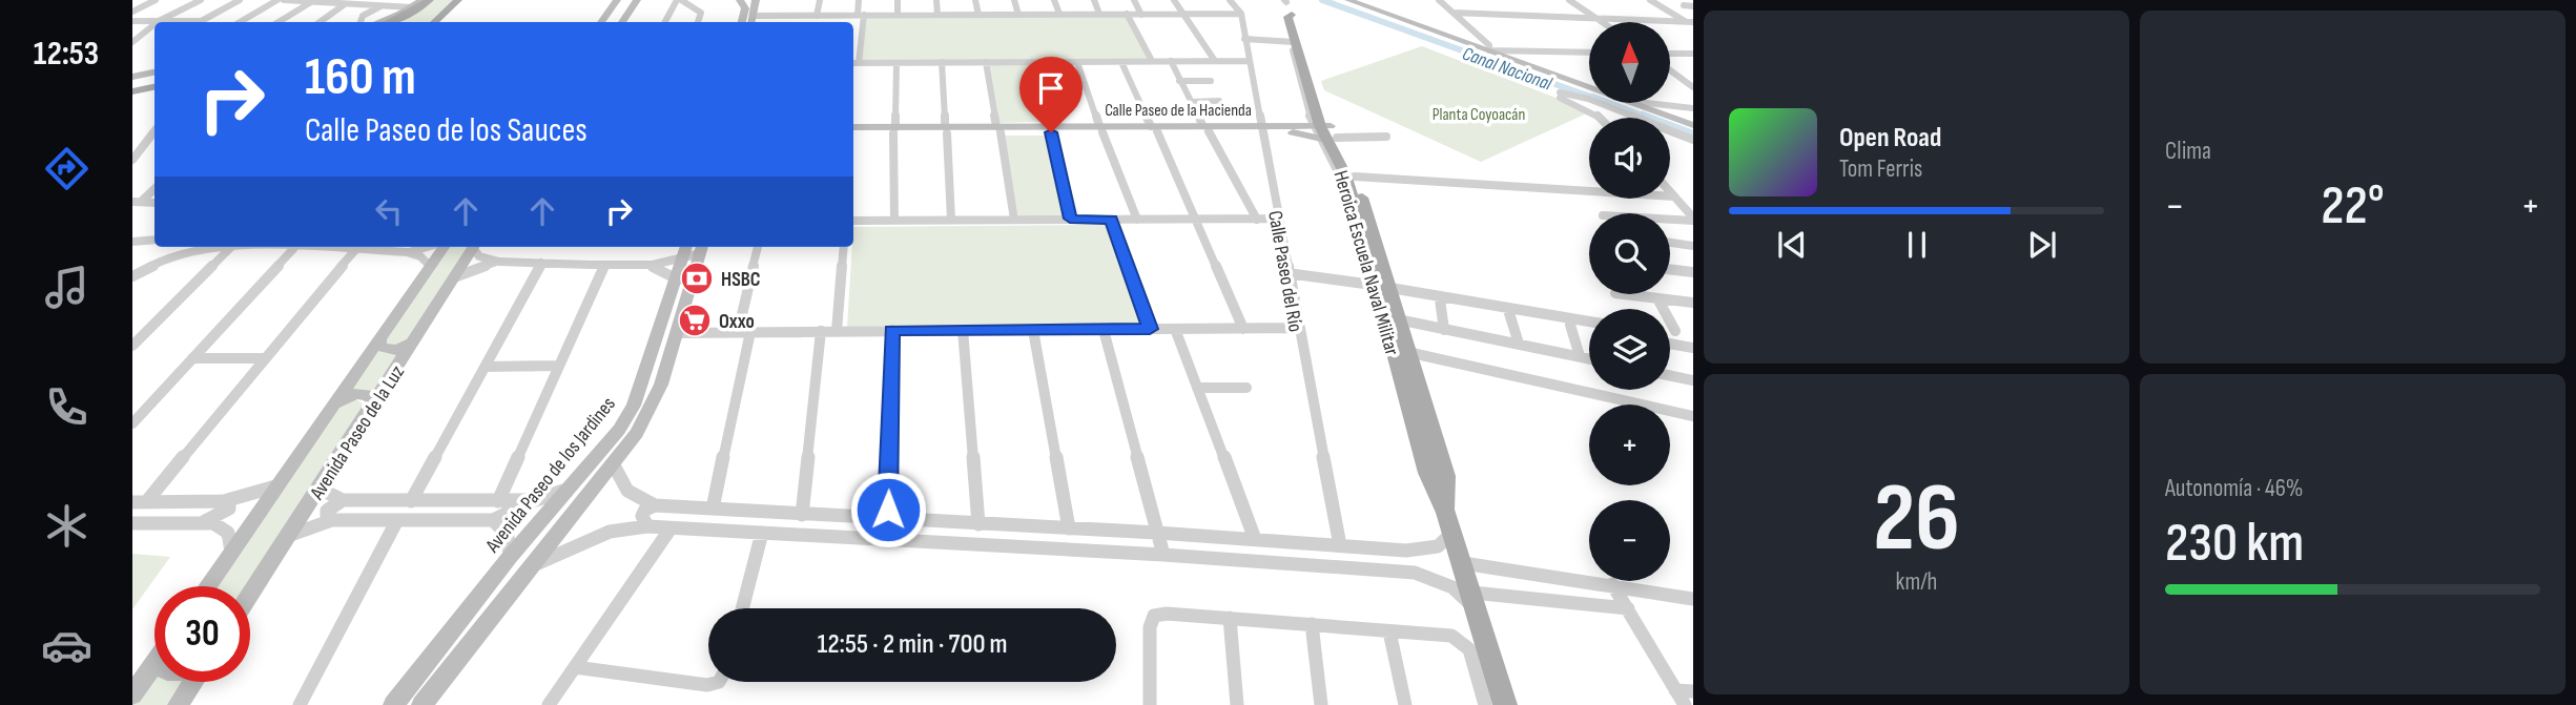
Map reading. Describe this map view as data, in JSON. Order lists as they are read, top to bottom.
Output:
{
  "streets": {
    "main road": ["Heroica Escuela Naval Militar"],
    "street": [
      "Calle Paseo de la Hacienda",
      "Calle Paseo del Río",
      "Avenida Paseo de la Luz",
      "Avenida Paseo de los Jardines"
    ]
  },
  "crossings": [
    ["Calle Paseo de la Hacienda", "Heroica Escuela Naval Militar"],
    ["Calle Paseo de la Hacienda", "Calle Paseo del Río"]
  ],
  "water": ["Canal Nacional"],
  "parks": ["Planta Coyoacán"],
  "places": {
    "bank": ["HSBC"],
    "supermarket": ["Oxxo"]
  },
  "north": "top",
  "page": {
    "tabs": "12:53",
    "tile": [
      "Clima",
      ["26", "km/h"],
      ["Autonomía · 46%", "230 km"]
    ],
    "map_buttons": ["+", "−"],
    "turn": ["160 m", "Calle Paseo de los Sauces"],
    "song": ["Open Road", "Tom Ferris"],
    "heat": ["−", "22°", "+"],
    "limit": "30",
    "trip": "12:55 · 2 min · 700 m"
  }
}
